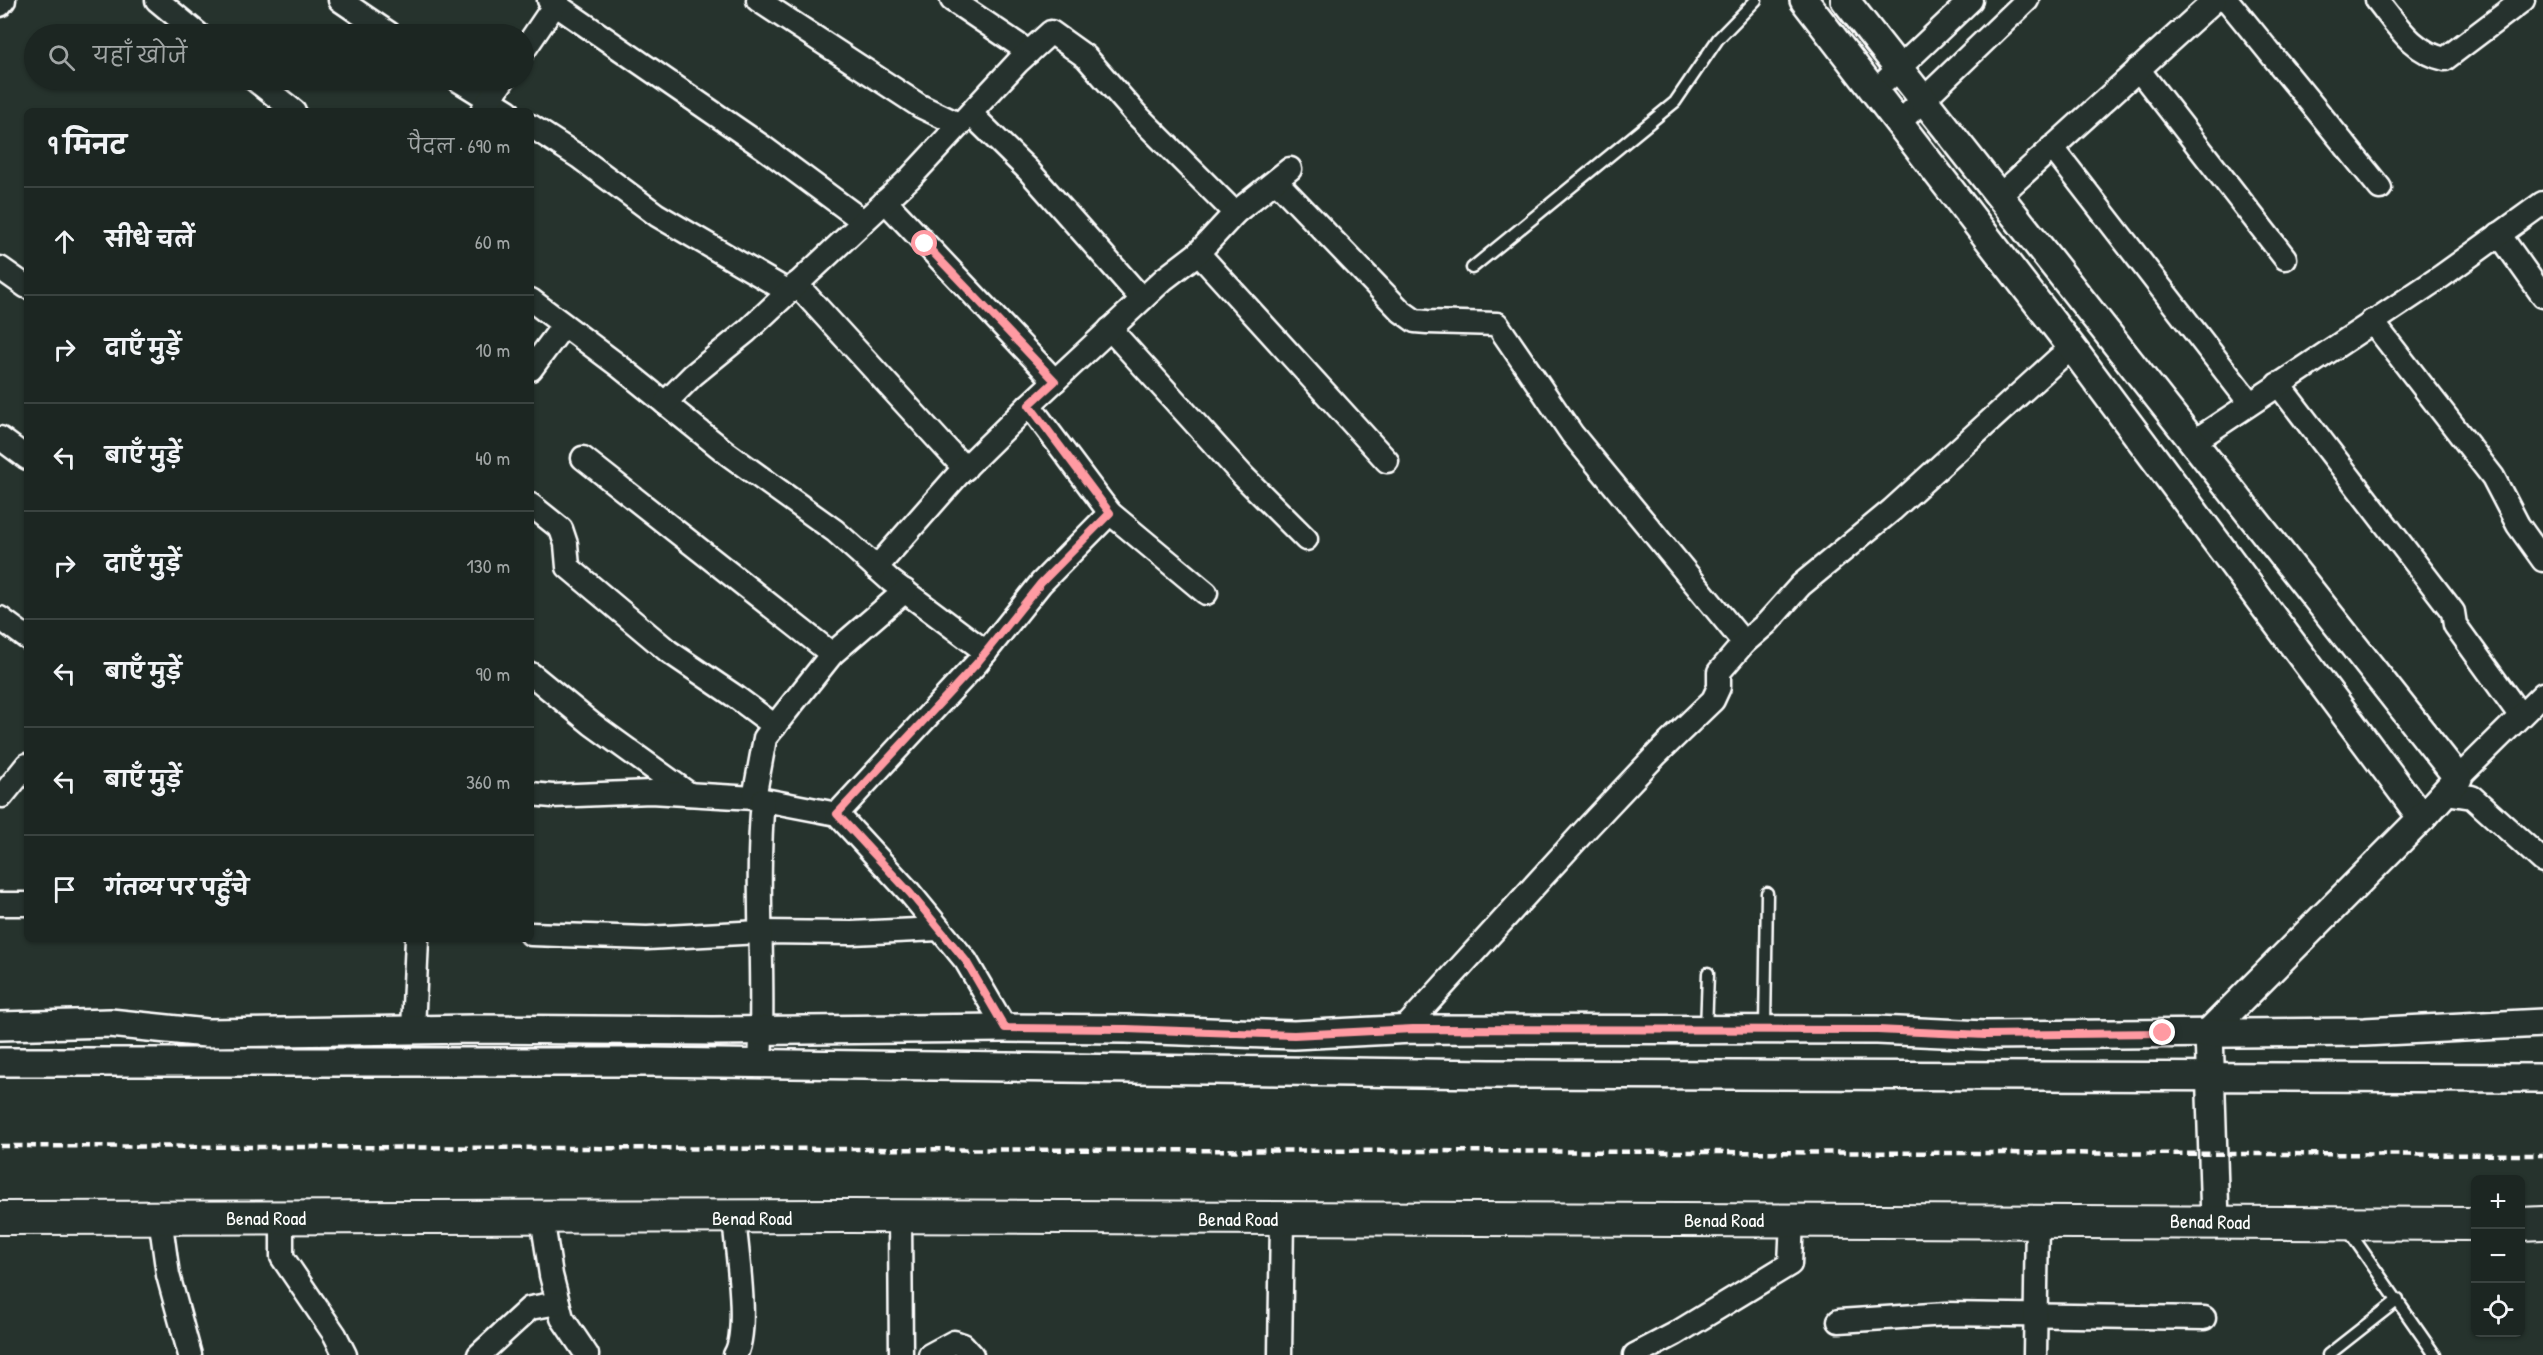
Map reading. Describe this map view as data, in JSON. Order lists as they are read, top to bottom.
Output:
{
  "streets": {
    "main road": ["Benad Road"]
  },
  "page": {
    "search": "यहाँ खोजें",
    "heading": ["9 मिनट", "पैदल · 690 m"],
    "list": [
      ["सीधे चलें", "60 m"],
      ["दाएँ मुड़ें", "10 m"],
      ["बाएँ मुड़ें", "40 m"],
      ["दाएँ मुड़ें", "130 m"],
      ["बाएँ मुड़ें", "90 m"],
      ["बाएँ मुड़ें", "360 m"],
      "गंतव्य पर पहुँचे"
    ],
    "map_buttons": ["+", "−"]
  }
}
